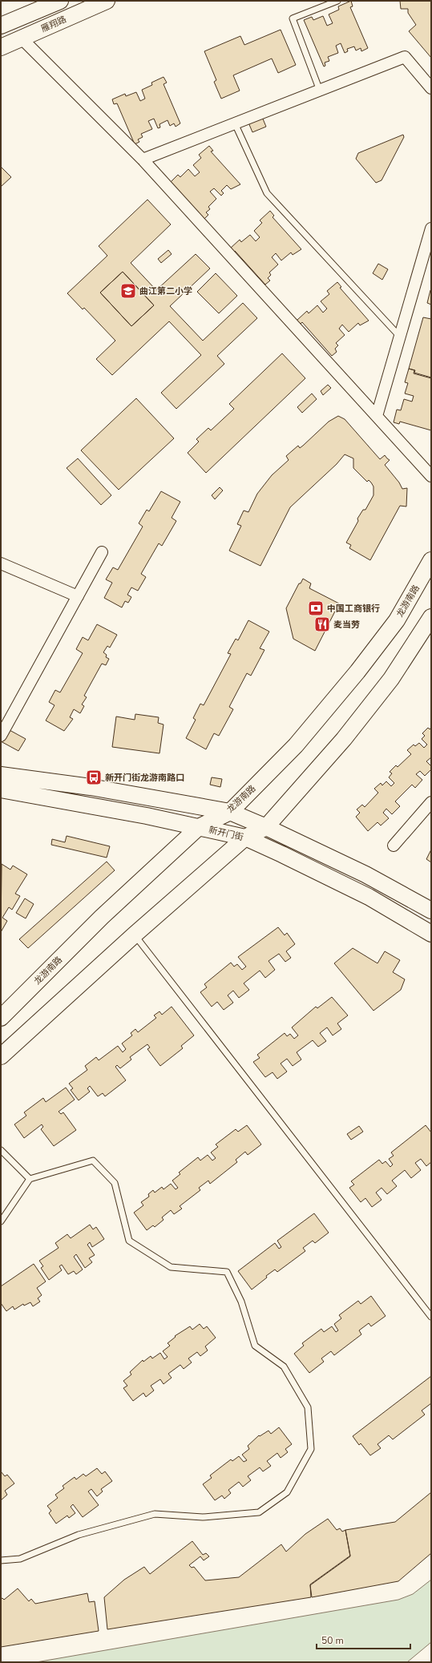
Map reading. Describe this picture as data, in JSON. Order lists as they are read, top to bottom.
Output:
{
  "streets": {
    "main road": ["雁翔路", "龙游南路", "新开门街"]
  },
  "crossings": [
    ["龙游南路", "新开门街"]
  ],
  "places": {
    "school or university": ["曲江第二小学"],
    "bank": ["中国工商银行"],
    "restaurant": ["麦当劳"],
    "bus stop": ["新开门街龙游南路口"]
  },
  "scale_bar": "50 m"
}
